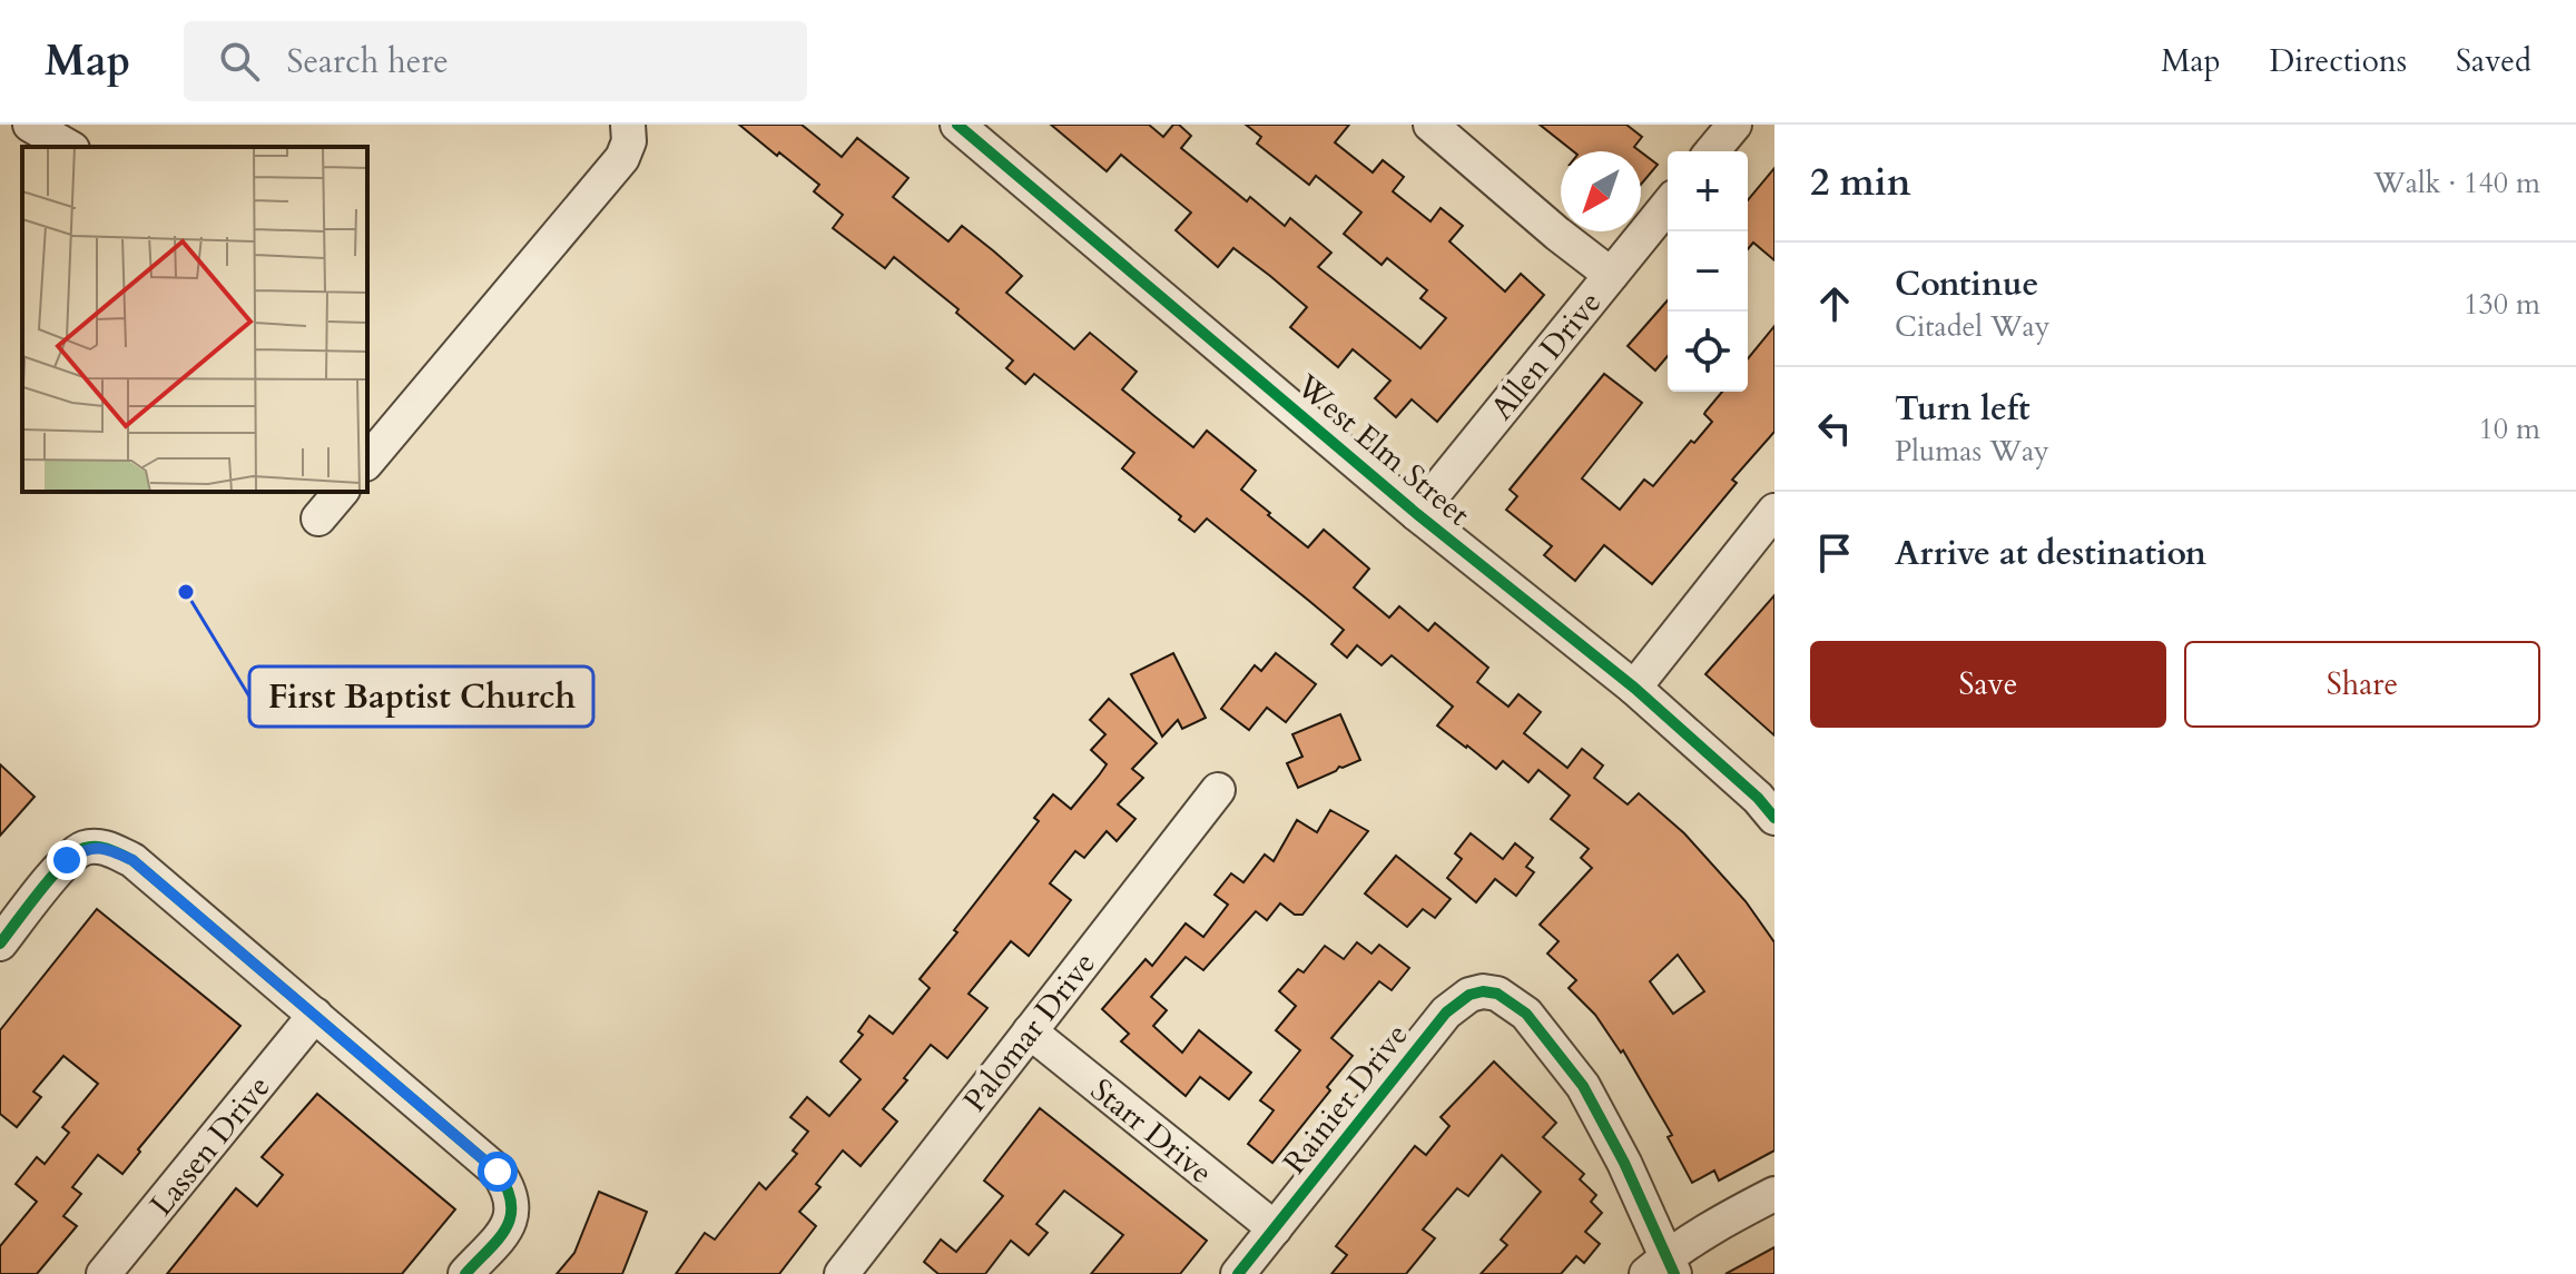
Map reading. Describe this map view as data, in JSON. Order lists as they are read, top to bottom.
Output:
{
  "streets": {
    "street": [
      "Allen Drive",
      "West Elm Street",
      "Palomar Drive",
      "Rainier Drive",
      "Starr Drive",
      "Lassen Drive"
    ]
  },
  "crossings": [
    ["Allen Drive", "West Elm Street"],
    ["Palomar Drive", "Starr Drive"],
    ["Rainier Drive", "Starr Drive"]
  ],
  "places": ["First Baptist Church"],
  "north": "bottom left",
  "page": {
    "header": "Map",
    "search": "Search here",
    "nav": ["Map", "Directions", "Saved"],
    "heading": ["2 min", "Walk · 140 m"],
    "map_buttons": ["+", "−"],
    "list": [
      ["Continue", "Citadel Way", "130 m"],
      ["Turn left", "Plumas Way", "10 m"],
      "Arrive at destination"
    ],
    "buttons": ["Save", "Share"]
  }
}
